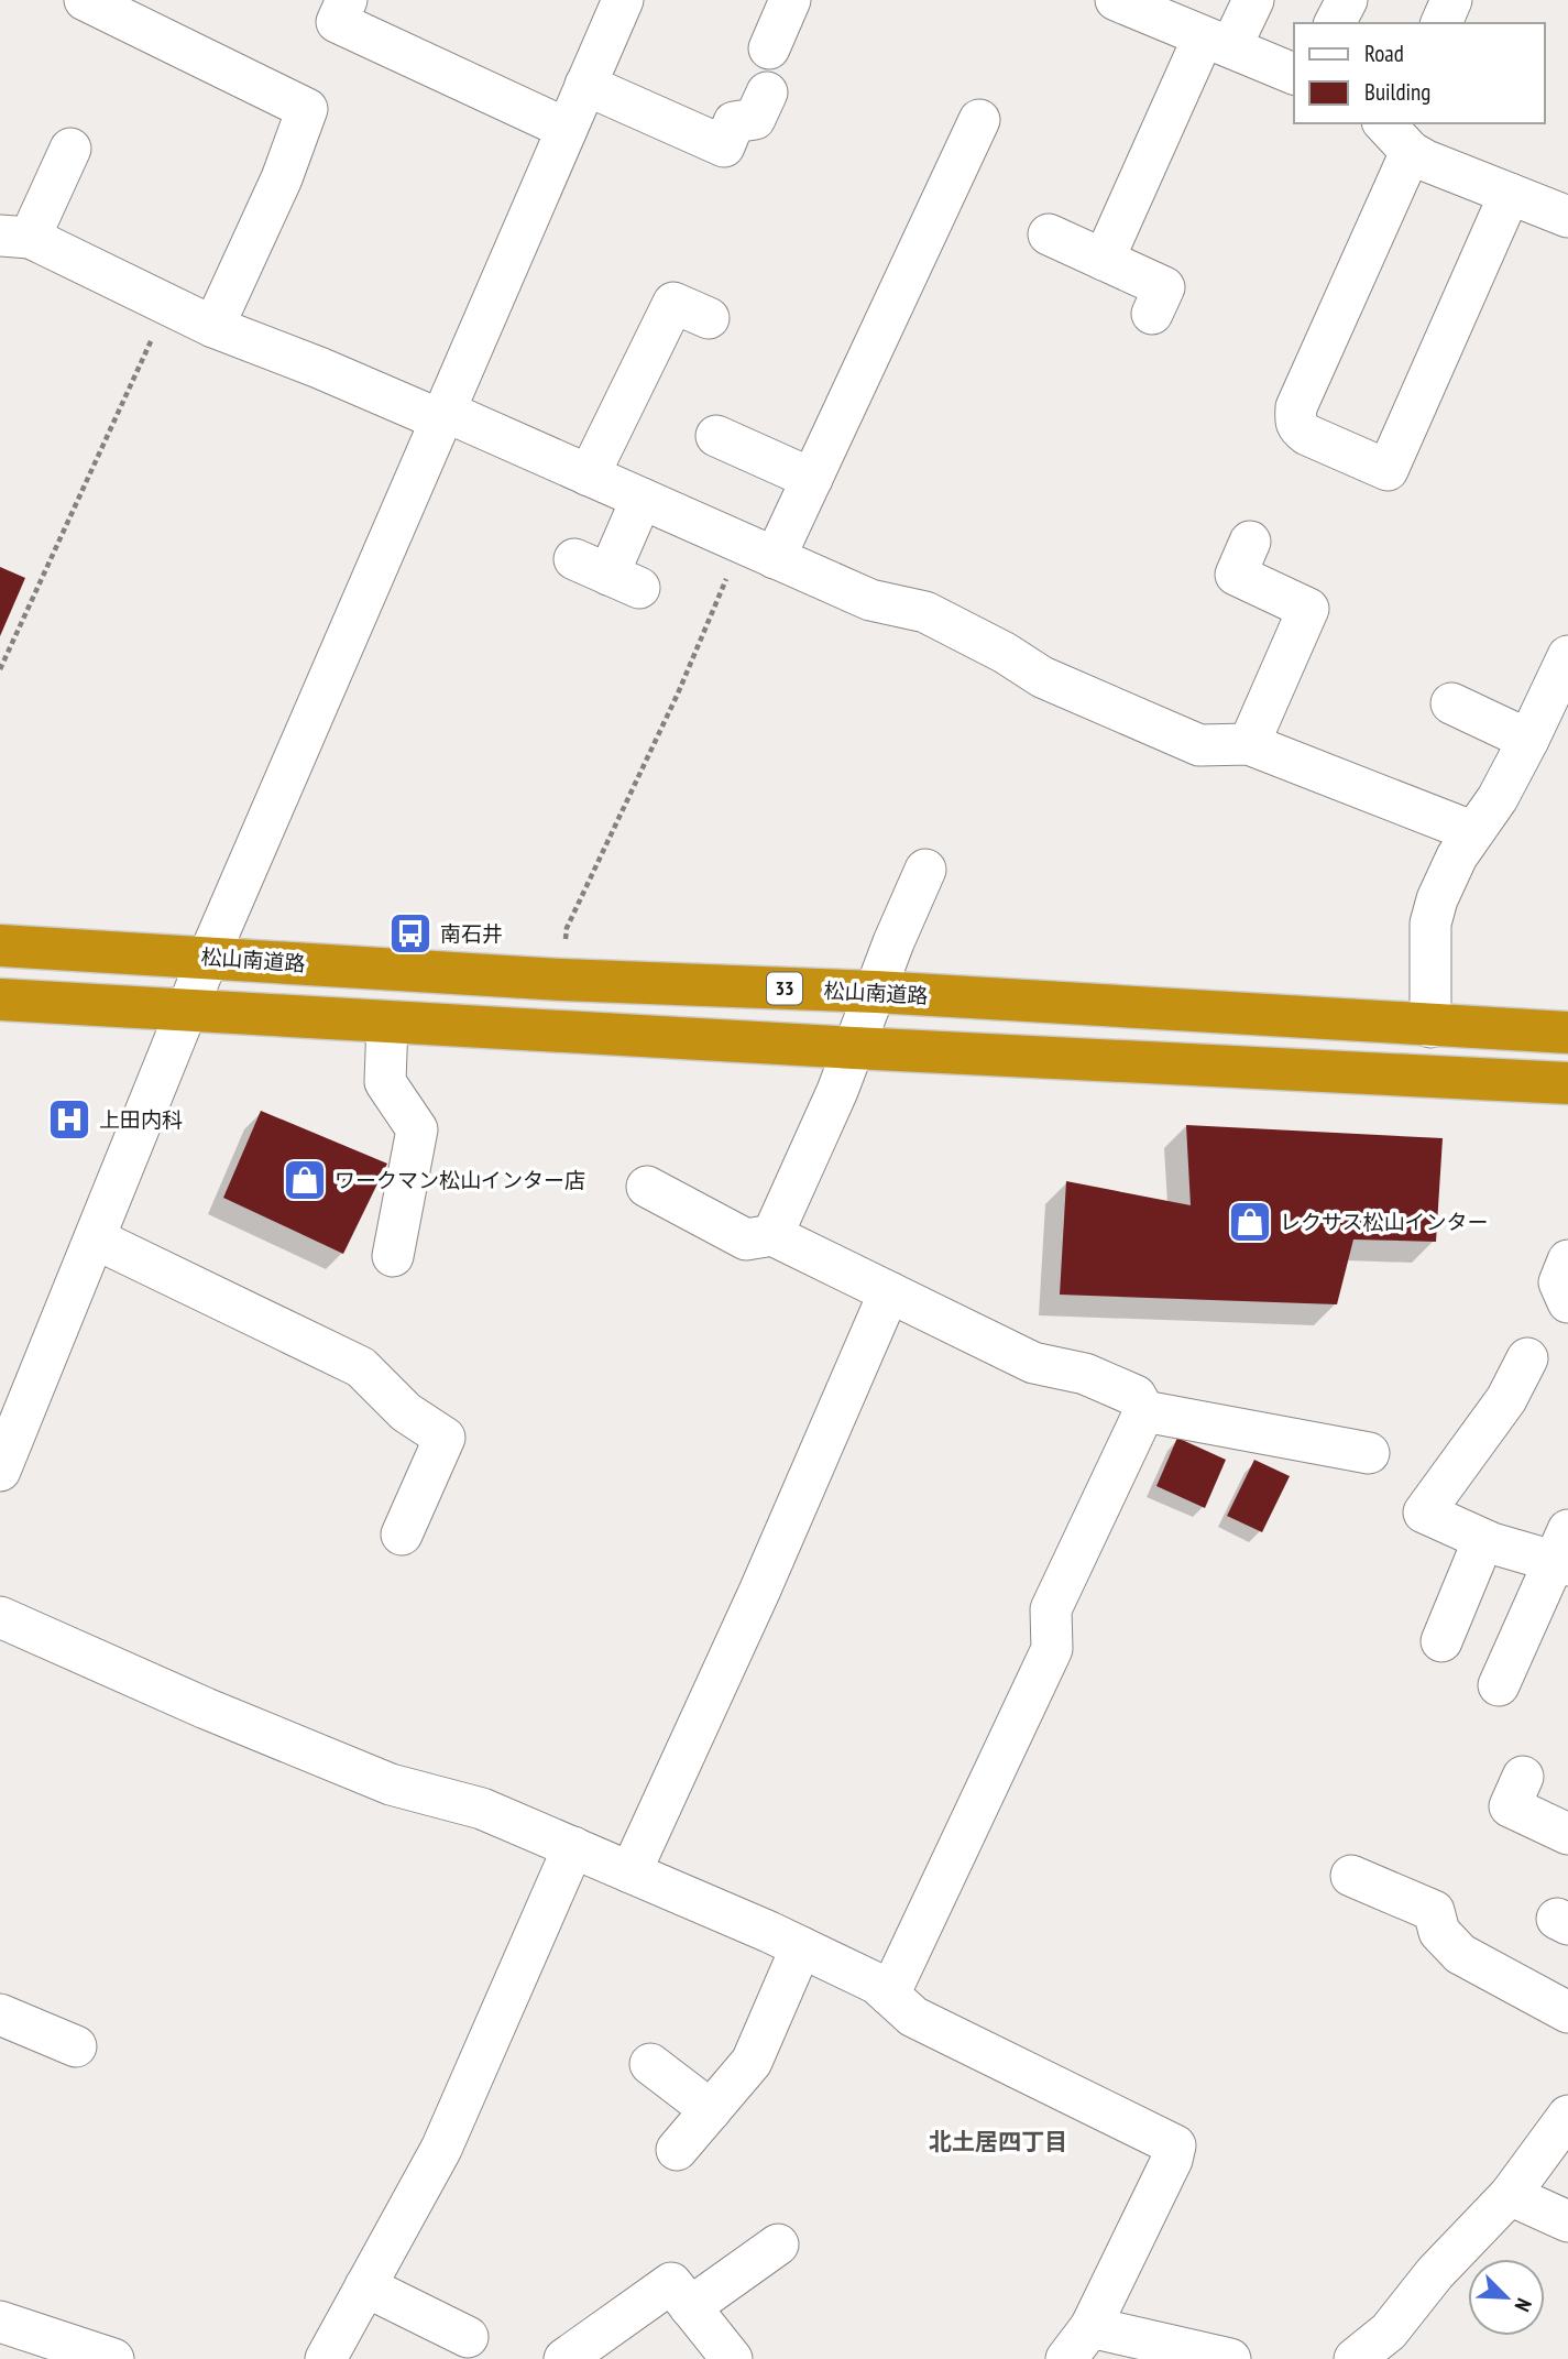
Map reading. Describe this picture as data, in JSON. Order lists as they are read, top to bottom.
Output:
{
  "streets": {
    "highway": ["松山南道路", "33"]
  },
  "districts": ["北土居四丁目"],
  "places": {
    "bus stop": ["南石井"],
    "hospital": ["上田内科"],
    "shop": ["ワークマン松山インター店", "レクサス松山インター"]
  },
  "legend": ["Road", "Building"],
  "north": "bottom right"
}
